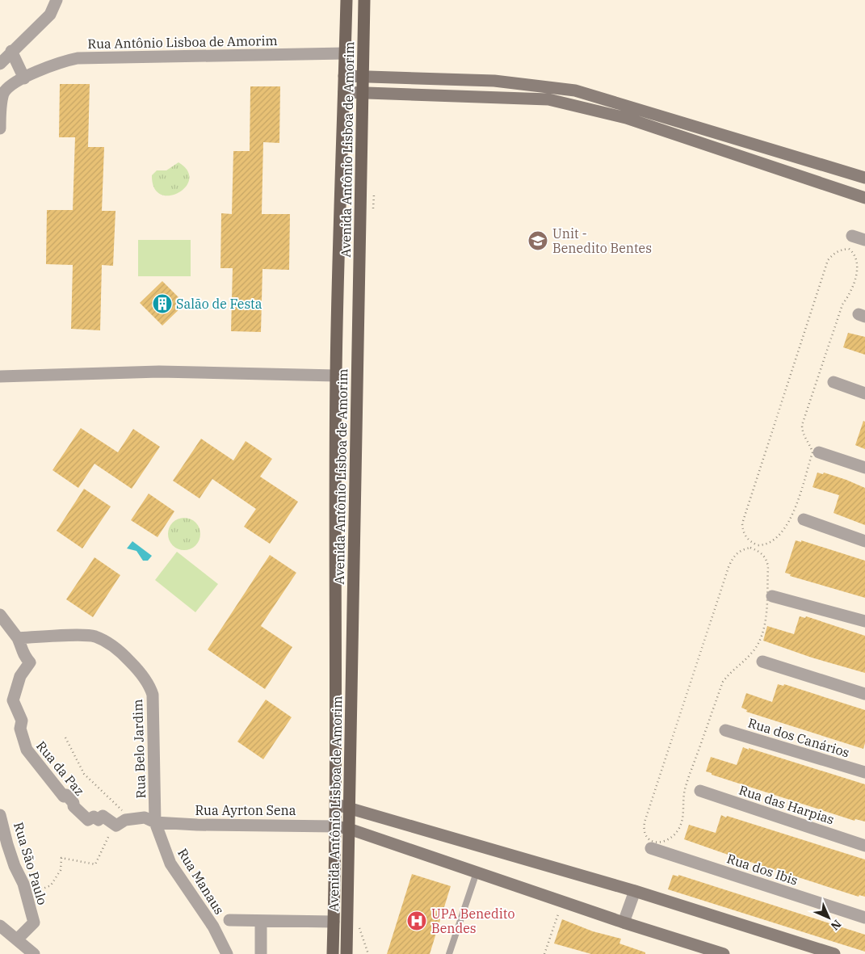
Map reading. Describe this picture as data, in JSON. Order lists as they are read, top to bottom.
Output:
{
  "streets": {
    "main road": ["Avenida Antônio Lisboa de Amorim"],
    "street": [
      "Rua Antônio Lisboa de Amorim",
      "Rua dos Canários",
      "Rua Belo Jardim",
      "Rua da Paz",
      "Rua das Harpias",
      "Rua Ayrton Sena",
      "Rua São Paulo",
      "Rua dos Ibis",
      "Rua Manaus"
    ]
  },
  "crossings": [
    ["Rua Antônio Lisboa de Amorim", "Avenida Antônio Lisboa de Amorim"],
    ["Avenida Antônio Lisboa de Amorim", "Rua Ayrton Sena"],
    ["Rua Belo Jardim", "Rua da Paz"],
    ["Rua Belo Jardim", "Rua Ayrton Sena"],
    ["Rua Belo Jardim", "Rua Manaus"],
    ["Rua Ayrton Sena", "Rua Manaus"]
  ],
  "places": {
    "school or university": ["Unit - Benedito Bentes"],
    "building": ["Salão de Festa"],
    "hospital": ["UPA Benedito Bendes"]
  },
  "north": "bottom right"
}
